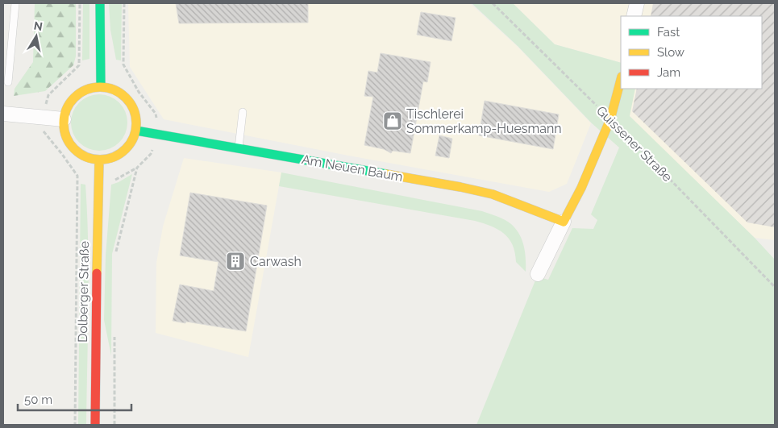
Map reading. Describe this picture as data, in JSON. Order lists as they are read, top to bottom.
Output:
{
  "streets": {
    "street": ["Am Neuen Baum", "Dolberger Straße"],
    "path": ["Guissener Straße"]
  },
  "crossings": [
    ["Am Neuen Baum", "Dolberger Straße"]
  ],
  "places": {
    "shop": ["Tischlerei Sommerkamp-Huesmann"],
    "building": ["Carwash"]
  },
  "legend": ["Fast", "Slow", "Jam"],
  "scale_bar": "50 m",
  "north": "top"
}
